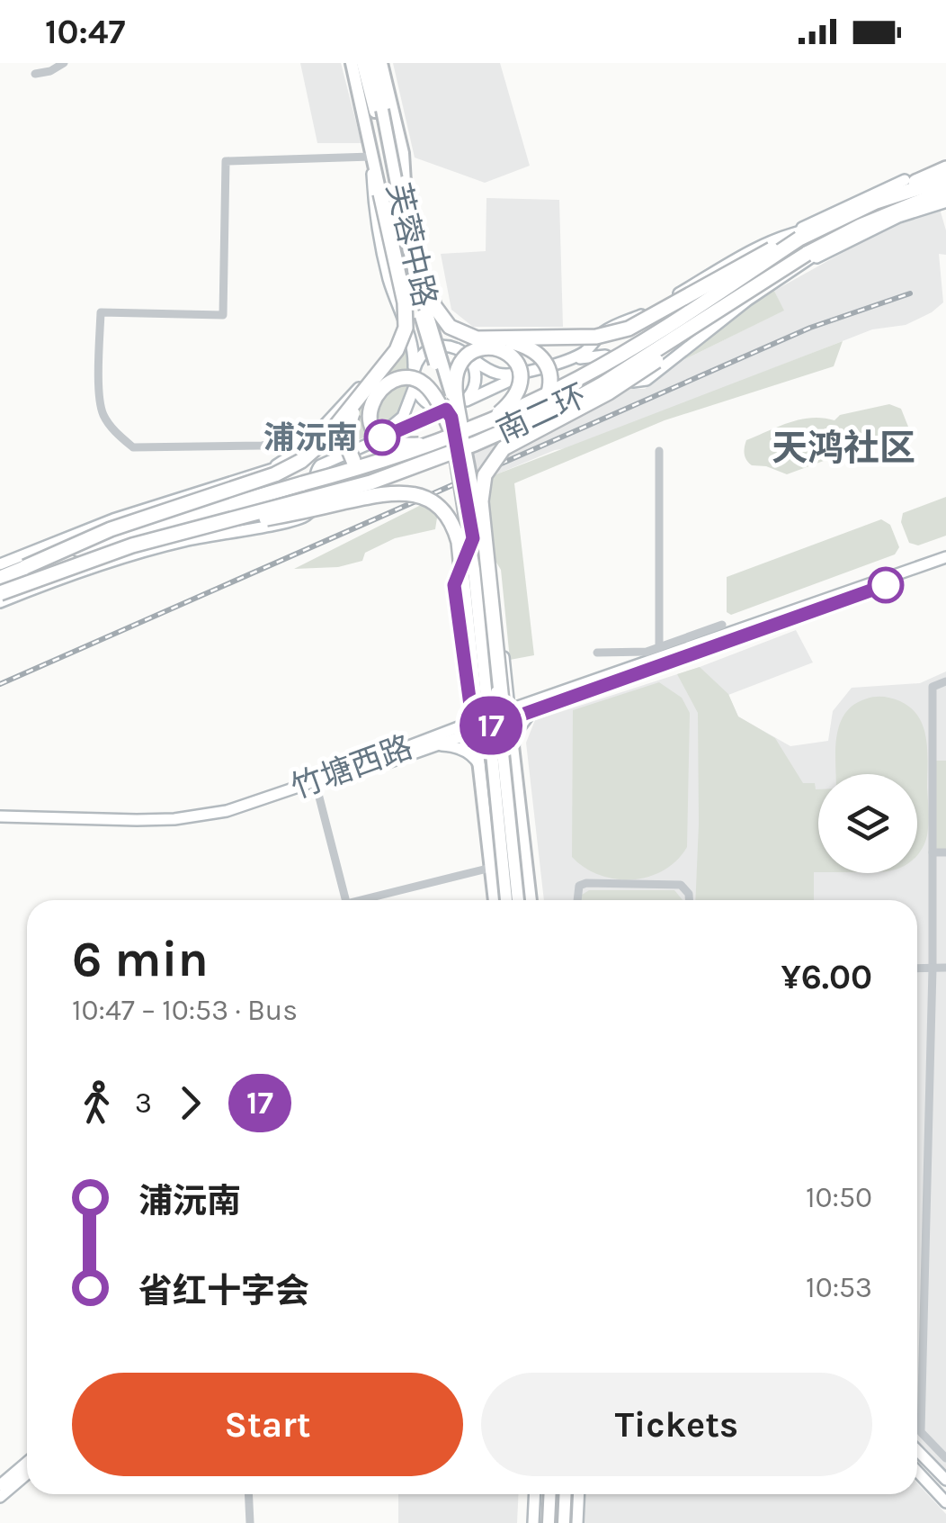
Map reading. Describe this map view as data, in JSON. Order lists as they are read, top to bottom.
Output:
{
  "streets": {
    "highway": ["南二环"],
    "main road": ["芙蓉中路"],
    "street": ["竹塘西路"]
  },
  "districts": ["天鸿社区"],
  "places": ["浦沅南"],
  "lines": ["bus line 17"],
  "page": {
    "status": "10:47",
    "on_map": "17",
    "heading": ["6 min", "10:47 – 10:53 · Bus", "¥6.00"],
    "legs": ["3", "17"],
    "list": [
      {
        "name": "浦沅南",
        "value": "10:50"
      },
      {
        "name": "省红十字会",
        "value": "10:53"
      }
    ],
    "buttons": ["Start", "Tickets"]
  }
}
